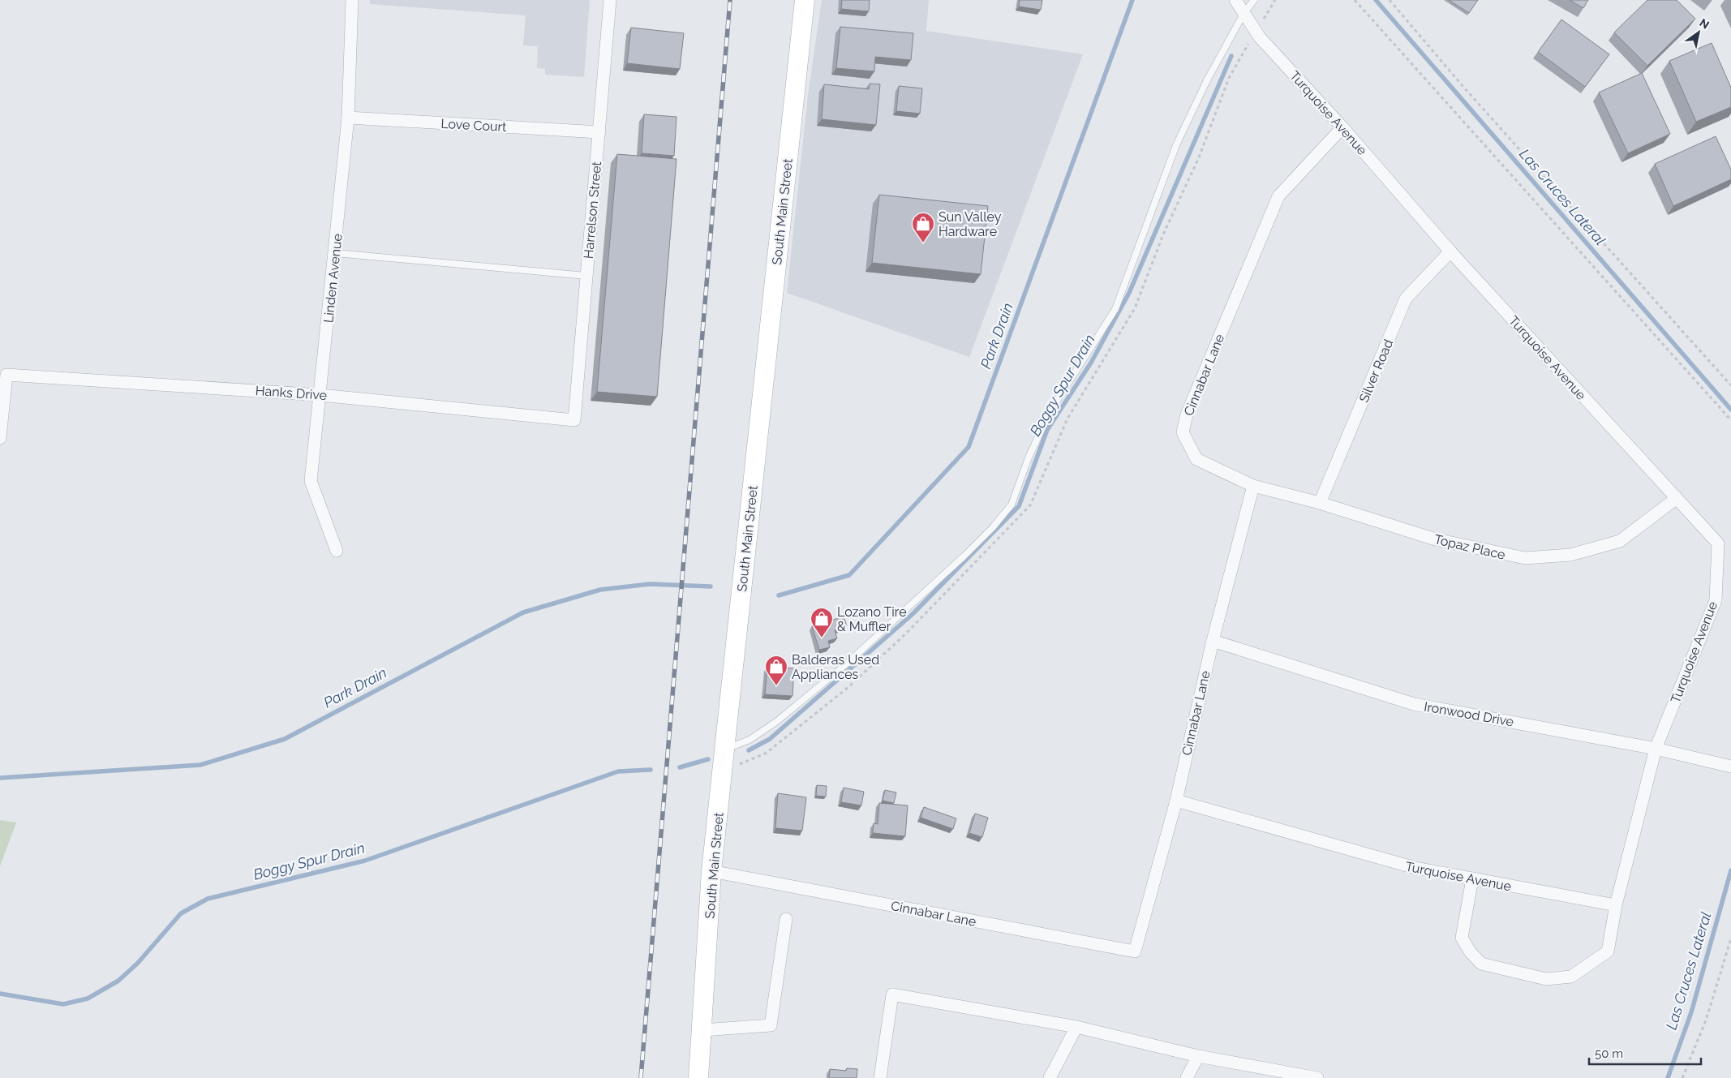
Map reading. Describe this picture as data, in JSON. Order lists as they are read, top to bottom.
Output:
{
  "streets": {
    "main road": ["South Main Street"],
    "street": [
      "Turquoise Avenue",
      "Love Court",
      "Harrelson Street",
      "Linden Avenue",
      "Silver Road",
      "Cinnabar Lane",
      "Hanks Drive",
      "Topaz Place",
      "Ironwood Drive"
    ]
  },
  "crossings": [
    ["Turquoise Avenue", "Silver Road"],
    ["Turquoise Avenue", "Cinnabar Lane"],
    ["Turquoise Avenue", "Topaz Place"],
    ["Turquoise Avenue", "Ironwood Drive"],
    ["Love Court", "Harrelson Street"],
    ["Love Court", "Linden Avenue"],
    ["Harrelson Street", "Hanks Drive"],
    ["South Main Street", "Cinnabar Lane"],
    ["Linden Avenue", "Hanks Drive"],
    ["Silver Road", "Topaz Place"],
    ["Cinnabar Lane", "Topaz Place"],
    ["Cinnabar Lane", "Ironwood Drive"]
  ],
  "water": ["Las Cruces Lateral", "Park Drain", "Boggy Spur Drain"],
  "places": {
    "shop": ["Sun Valley Hardware", "Lozano Tire & Muffler", "Balderas Used Appliances"]
  },
  "scale_bar": "50 m",
  "north": "top right"
}
